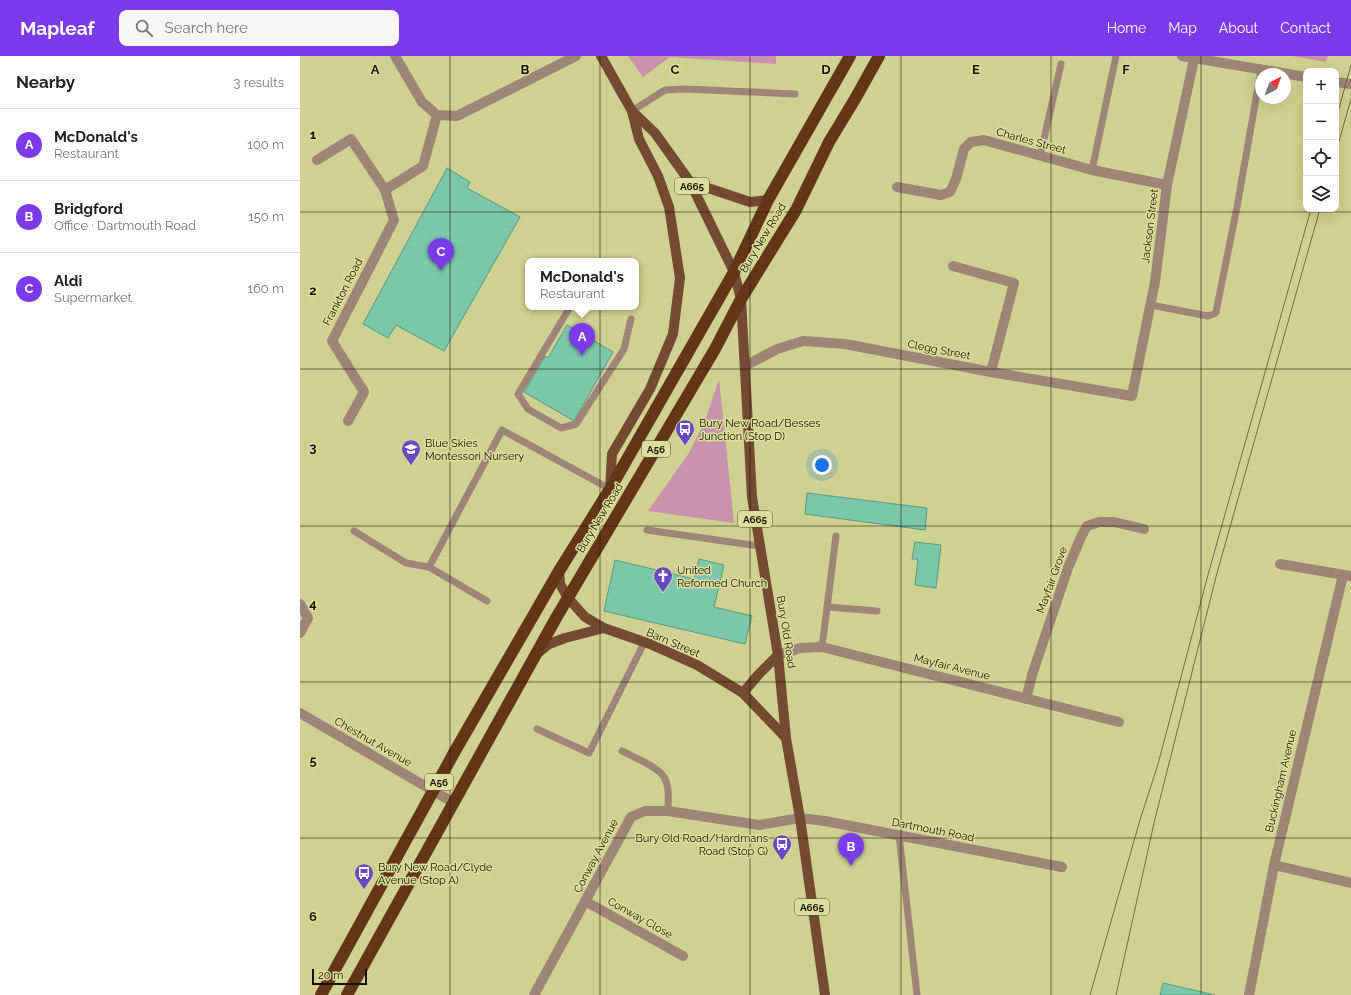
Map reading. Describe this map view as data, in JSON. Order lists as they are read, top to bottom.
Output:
{
  "streets": {
    "highway": ["Bury New Road", "A56"],
    "main road": ["A665", "Bury Old Road", "Barn Street"],
    "street": [
      "Charles Street",
      "Jackson Street",
      "Frankton Road",
      "Clegg Street",
      "Mayfair Grove",
      "Mayfair Avenue",
      "Chestnut Avenue",
      "Buckingham Avenue",
      "Dartmouth Road",
      "Conway Avenue",
      "Conway Close"
    ]
  },
  "crossings": [
    ["Charles Street", "Jackson Street"],
    ["A665", "Bury New Road"],
    ["A665", "Bury Old Road"],
    ["Jackson Street", "Clegg Street"],
    ["Bury New Road", "Bury Old Road"],
    ["Bury New Road", "Barn Street"],
    ["Bury New Road", "Chestnut Avenue"],
    ["Clegg Street", "Bury Old Road"],
    ["Mayfair Grove", "Mayfair Avenue"],
    ["Bury Old Road", "Barn Street"],
    ["Bury Old Road", "Mayfair Avenue"],
    ["Bury Old Road", "Dartmouth Road"],
    ["Bury Old Road", "Conway Avenue"],
    ["Dartmouth Road", "Conway Avenue"],
    ["Conway Avenue", "Conway Close"]
  ],
  "places": {
    "bus stop": ["Bury New Road/Besses Junction (Stop D)", "Bury Old Road/Hardmans Road (Stop G)", "Bury New Road/Clyde Avenue (Stop A)"],
    "school or university": ["Blue Skies Montessori Nursery"],
    "church": ["United Reformed Church"]
  },
  "scale_bar": "20 m",
  "north": "top right",
  "page": {
    "header": "Mapleaf",
    "search": "Search here",
    "nav": [
      "Home",
      "Map",
      "About",
      "Contact"
    ],
    "heading": ["Nearby", "3 results"],
    "map_buttons": ["+", "−"],
    "list": [
      {
        "mark": "A",
        "name": "McDonald's",
        "note": "Restaurant",
        "value": "100 m"
      },
      {
        "mark": "B",
        "name": "Bridgford",
        "note": "Office · Dartmouth Road",
        "value": "150 m"
      },
      {
        "mark": "C",
        "name": "Aldi",
        "note": "Supermarket",
        "value": "160 m"
      }
    ],
    "pins": ["C", "A", "B"],
    "popup": ["McDonald's", "Restaurant"],
    "scale": "20 m"
  },
  "grid": {
    "columns": [
      "A",
      "B",
      "C",
      "D",
      "E",
      "F"
    ],
    "rows": [
      "1",
      "2",
      "3",
      "4",
      "5",
      "6"
    ]
  }
}
